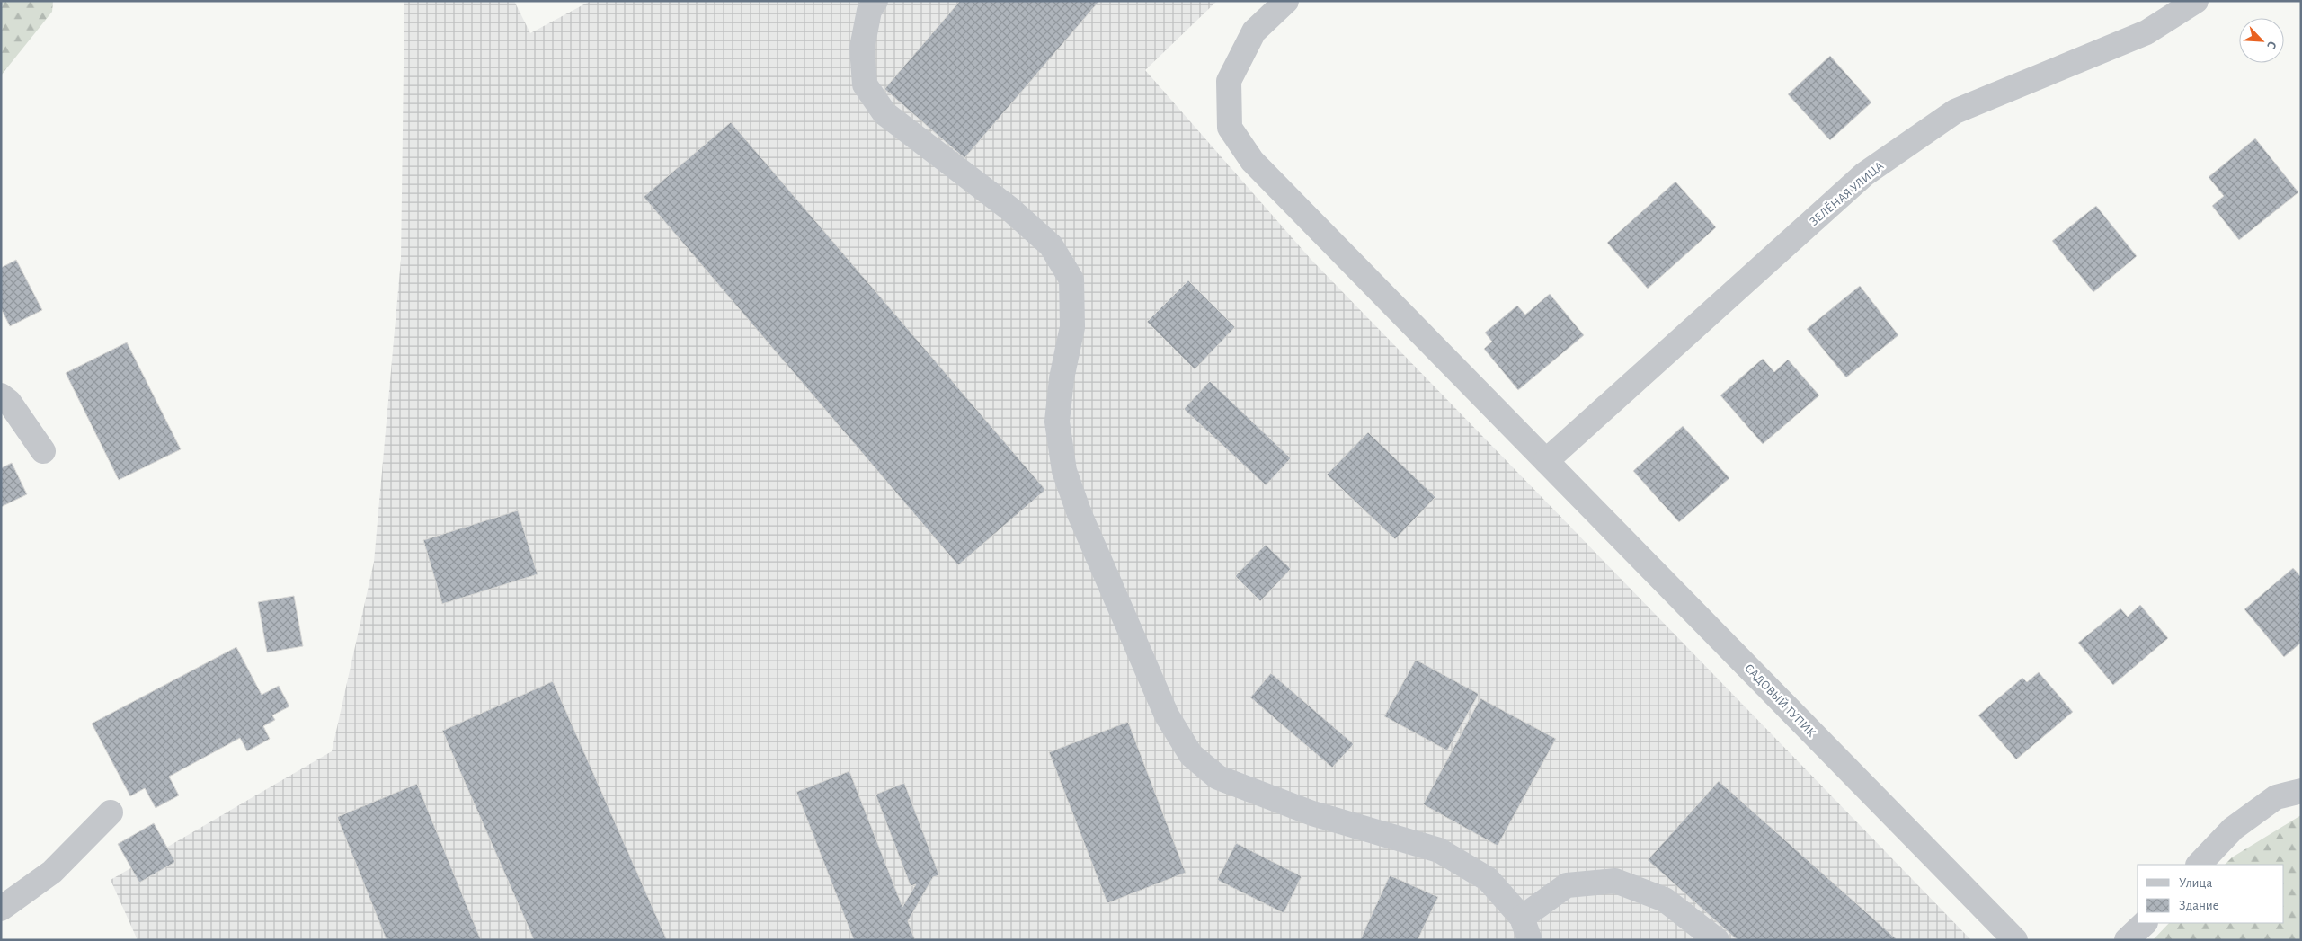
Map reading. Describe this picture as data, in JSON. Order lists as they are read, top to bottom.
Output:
{
  "streets": {
    "street": ["ЗЕЛЁНАЯ УЛИЦА", "САДОВЫЙ ТУПИК"]
  },
  "crossings": [
    ["ЗЕЛЁНАЯ УЛИЦА", "САДОВЫЙ ТУПИК"]
  ],
  "legend": ["Улица", "Здание"],
  "north": "bottom right"
}
